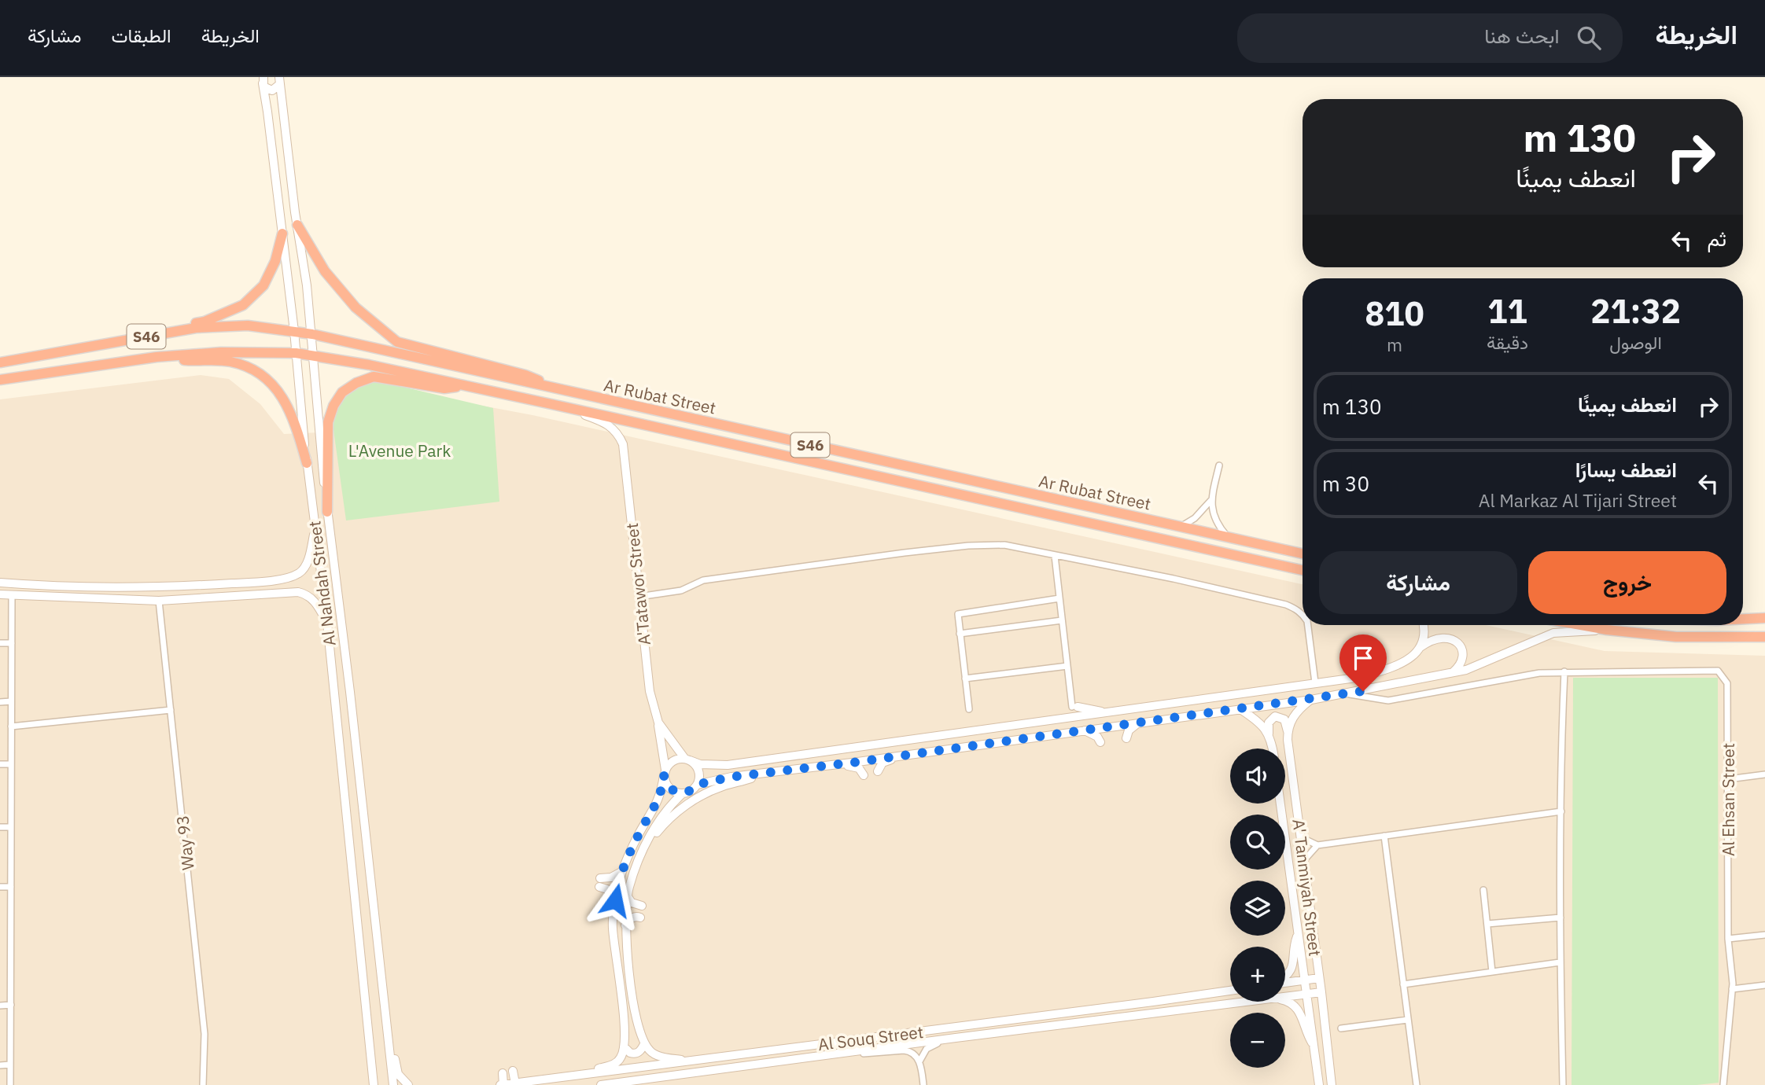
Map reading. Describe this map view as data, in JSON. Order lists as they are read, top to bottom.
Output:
{
  "streets": {
    "highway": ["S46", "Ar Rubat Street"],
    "street": [
      "Al Nahdah Street",
      "A'Tatawor Street",
      "Al Ehsan Street",
      "Way 93",
      "A' Tanmiyah Street",
      "Al Souq Street"
    ]
  },
  "crossings": [
    ["Ar Rubat Street", "Al Nahdah Street"],
    ["Ar Rubat Street", "A'Tatawor Street"],
    ["A' Tanmiyah Street", "Al Souq Street"]
  ],
  "parks": ["L'Avenue Park"],
  "page": {
    "header": "الخريطة",
    "search": "ابحث هنا",
    "nav": ["الخريطة", "الطبقات", "مشاركة"],
    "turn": ["130 m", "انعطف يمينًا"],
    "then": "ثم",
    "eta": [
      "21:32",
      "الوصول",
      "11",
      "دقيقة",
      "810",
      "m"
    ],
    "list": [
      {
        "name": "انعطف يمينًا",
        "value": "130 m"
      },
      {
        "name": "انعطف يسارًا",
        "note": "Al Markaz Al Tijari Street",
        "value": "30 m"
      }
    ],
    "buttons": ["خروج", "مشاركة"],
    "map_buttons": ["+", "−"]
  }
}
